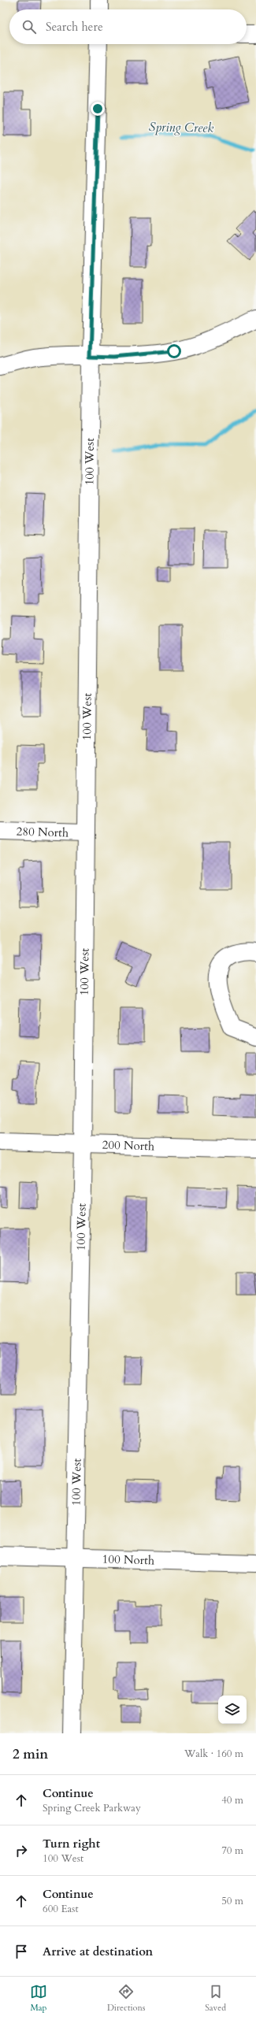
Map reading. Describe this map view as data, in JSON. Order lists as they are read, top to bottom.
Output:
{
  "streets": {
    "street": [
      "100 West",
      "280 North",
      "200 North",
      "100 North"
    ]
  },
  "crossings": [
    ["100 West", "280 North"],
    ["100 West", "200 North"],
    ["100 West", "100 North"]
  ],
  "water": ["Spring Creek"],
  "page": {
    "search": "Search here",
    "heading": ["2 min", "Walk · 160 m"],
    "list": [
      ["Continue", "Spring Creek Parkway", "40 m"],
      ["Turn right", "100 West", "70 m"],
      ["Continue", "600 East", "50 m"],
      "Arrive at destination"
    ],
    "nav": ["Map", "Directions", "Saved"]
  }
}
